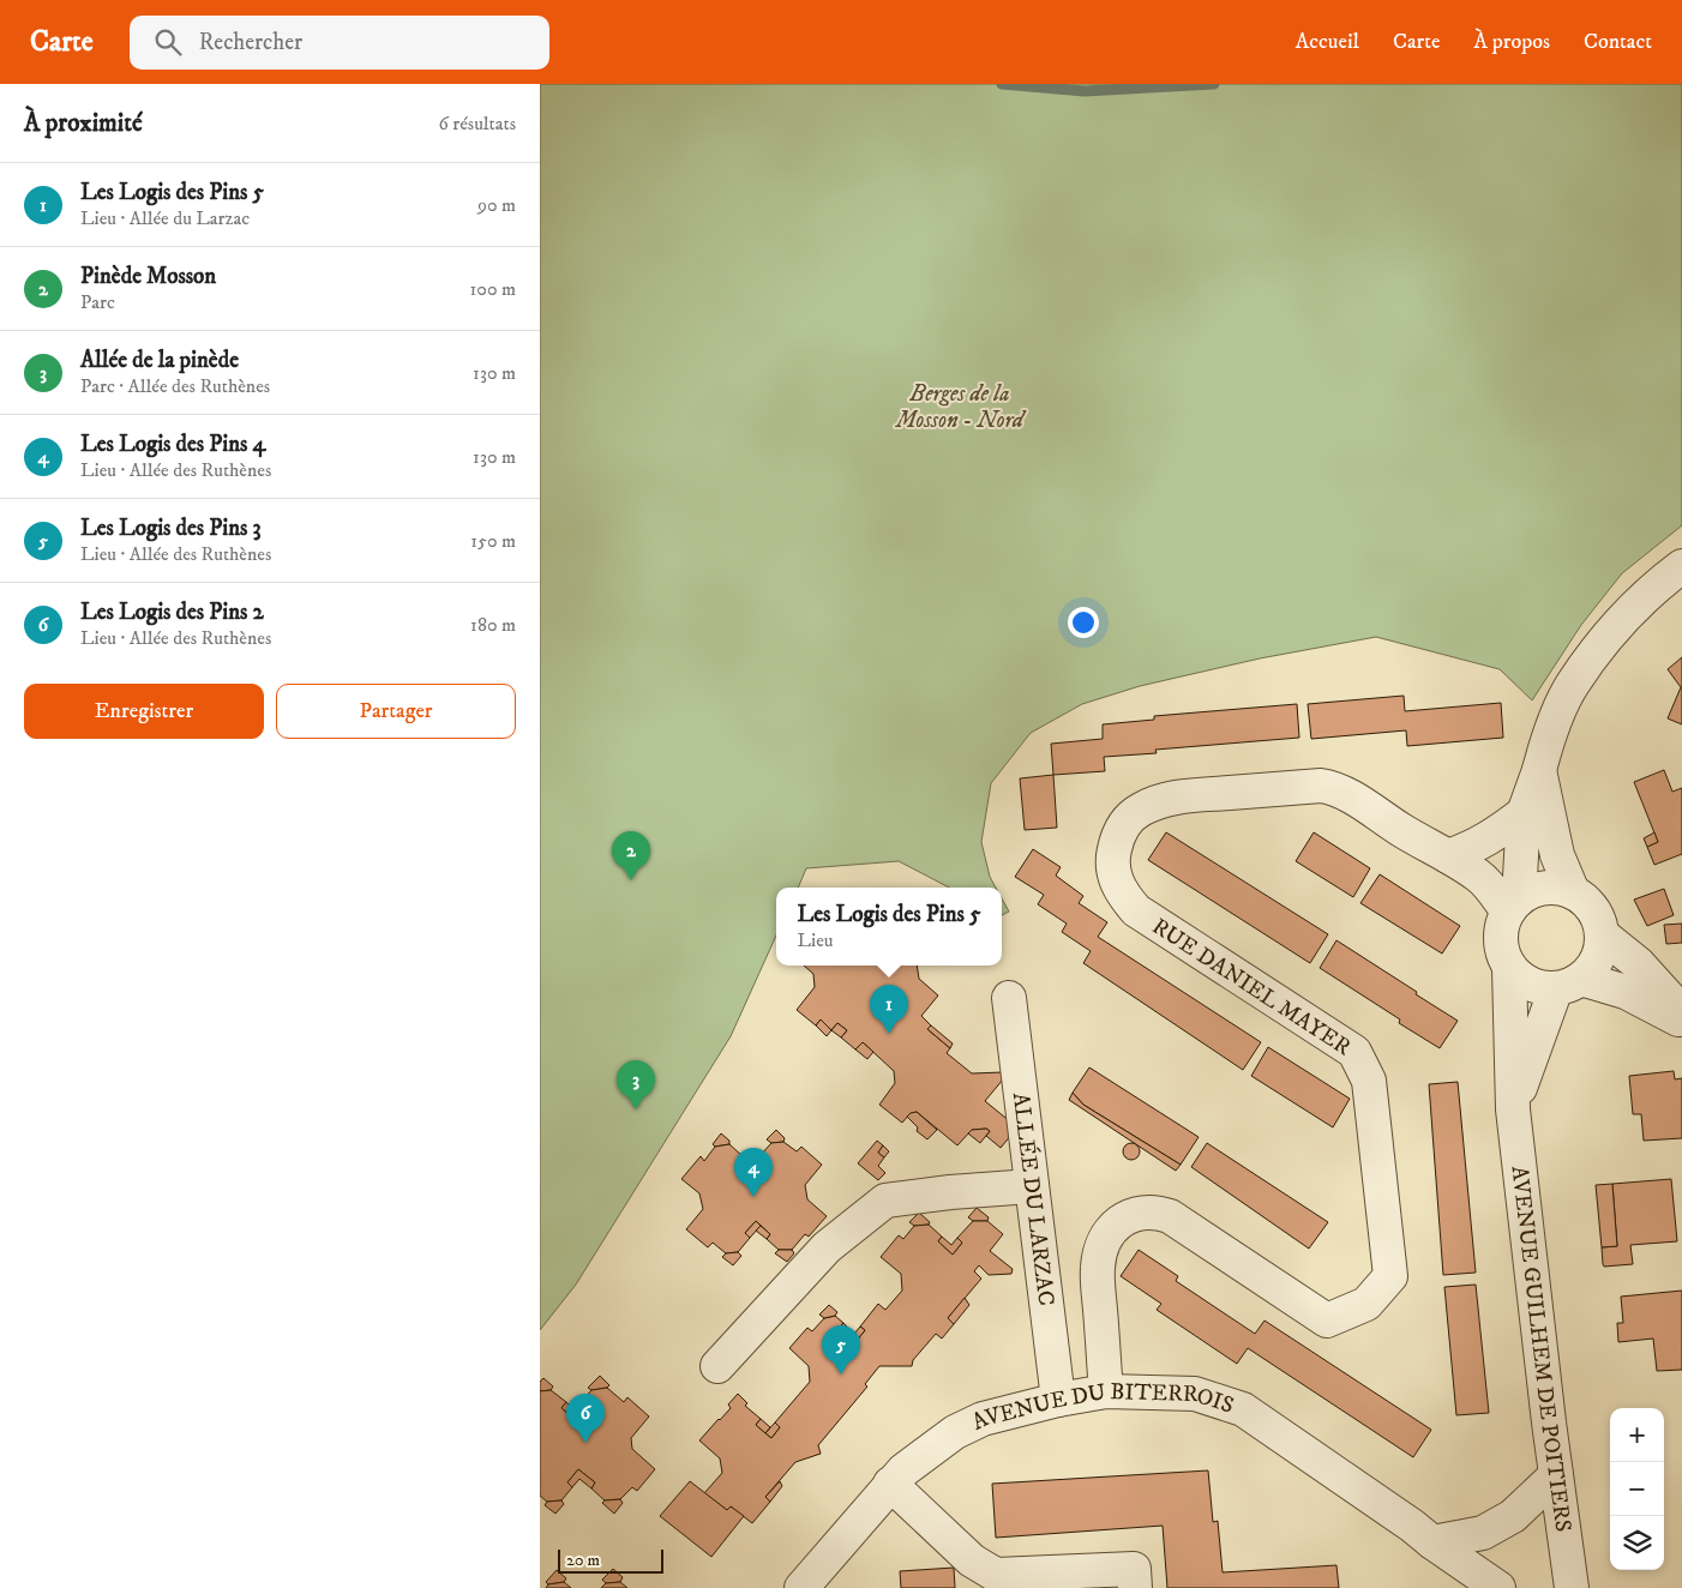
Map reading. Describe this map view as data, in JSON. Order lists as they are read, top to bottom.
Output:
{
  "streets": {
    "street": [
      "RUE DANIEL MAYER",
      "ALLÉE DU LARZAC",
      "AVENUE GUILHEM DE POITIERS",
      "AVENUE DU BITERROIS"
    ]
  },
  "crossings": [
    ["RUE DANIEL MAYER", "AVENUE GUILHEM DE POITIERS"],
    ["RUE DANIEL MAYER", "AVENUE DU BITERROIS"],
    ["ALLÉE DU LARZAC", "AVENUE DU BITERROIS"]
  ],
  "parks": ["Berges de la Mosson - Nord"],
  "scale_bar": "20 m",
  "page": {
    "header": "Carte",
    "search": "Rechercher",
    "nav": [
      "Accueil",
      "Carte",
      "À propos",
      "Contact"
    ],
    "heading": ["À proximité", "6 résultats"],
    "list": [
      {
        "mark": "1",
        "name": "Les Logis des Pins 5",
        "note": "Lieu · Allée du Larzac",
        "value": "90 m"
      },
      {
        "mark": "2",
        "name": "Pinède Mosson",
        "note": "Parc",
        "value": "100 m"
      },
      {
        "mark": "3",
        "name": "Allée de la pinède",
        "note": "Parc · Allée des Ruthènes",
        "value": "130 m"
      },
      {
        "mark": "4",
        "name": "Les Logis des Pins 4",
        "note": "Lieu · Allée des Ruthènes",
        "value": "130 m"
      },
      {
        "mark": "5",
        "name": "Les Logis des Pins 3",
        "note": "Lieu · Allée des Ruthènes",
        "value": "150 m"
      },
      {
        "mark": "6",
        "name": "Les Logis des Pins 2",
        "note": "Lieu · Allée des Ruthènes",
        "value": "180 m"
      }
    ],
    "buttons": ["Enregistrer", "Partager"],
    "pins": [
      "2",
      "1",
      "3",
      "4",
      "5",
      "6"
    ],
    "popup": ["Les Logis des Pins 5", "Lieu"],
    "map_buttons": ["+", "−"],
    "scale": "20 m"
  }
}
